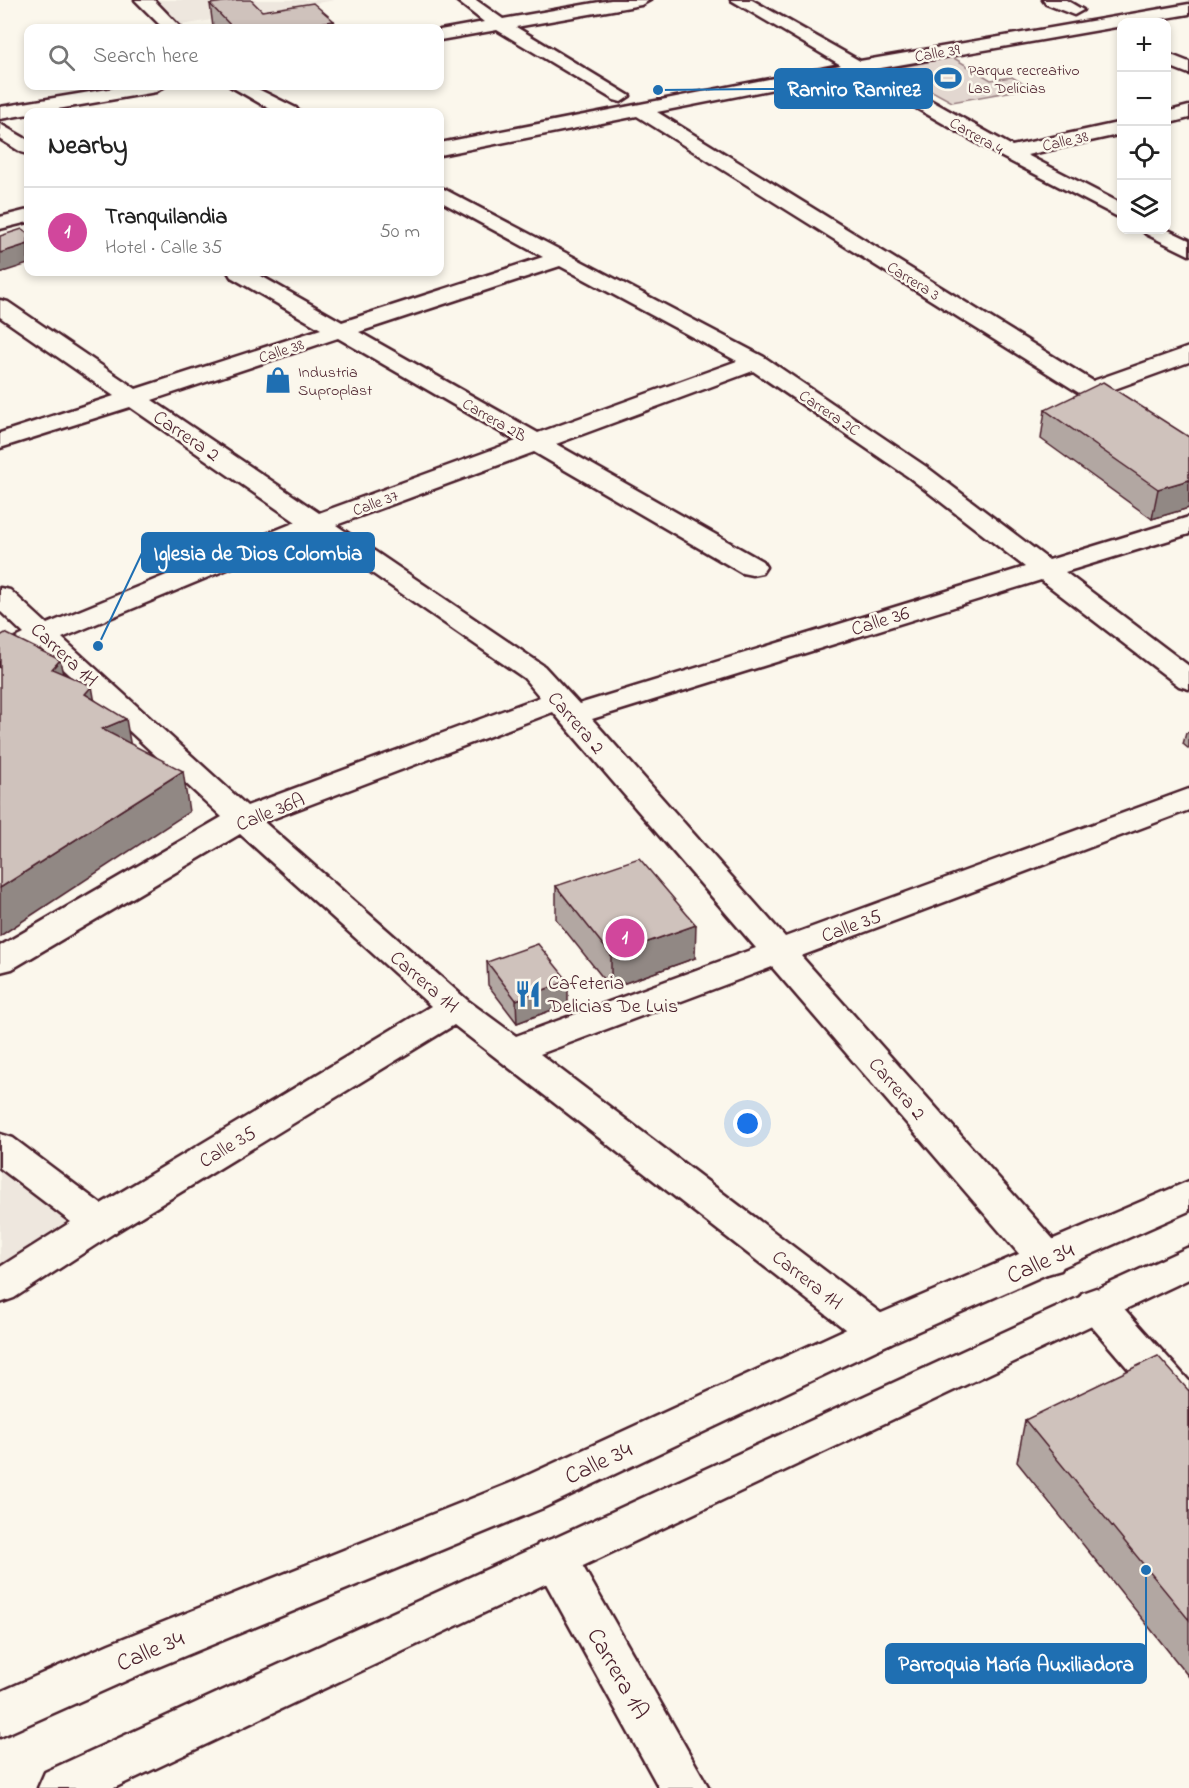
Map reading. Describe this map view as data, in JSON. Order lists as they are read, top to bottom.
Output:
{
  "streets": {
    "street": [
      "Calle 39",
      "Carrera 4",
      "Calle 38",
      "Carrera 3",
      "Carrera 2C",
      "Carrera 2B",
      "Carrera 2",
      "Calle 37",
      "Calle 36",
      "Carrera 1H",
      "Calle 36A",
      "Calle 35",
      "Calle 34",
      "Carrera 1A"
    ]
  },
  "crossings": [
    ["Calle 39", "Carrera 4"],
    ["Calle 39", "Carrera 3"],
    ["Carrera 4", "Calle 38"],
    ["Calle 38", "Carrera 2C"],
    ["Calle 38", "Carrera 2B"],
    ["Calle 38", "Carrera 2"],
    ["Carrera 2C", "Calle 37"],
    ["Carrera 2C", "Calle 36"],
    ["Carrera 2B", "Calle 37"],
    ["Carrera 2", "Calle 37"],
    ["Carrera 2", "Calle 36"],
    ["Carrera 2", "Calle 36A"],
    ["Carrera 2", "Calle 35"],
    ["Carrera 2", "Calle 34"],
    ["Calle 37", "Carrera 1H"],
    ["Calle 36", "Calle 36A"],
    ["Carrera 1H", "Calle 36A"],
    ["Carrera 1H", "Calle 35"],
    ["Carrera 1H", "Calle 34"]
  ],
  "places": {
    "sports": ["Parque recreativo Las Delicias"],
    "other": ["Ramiro Ramirez", "Iglesia de Dios Colombia", "Parroquia María Auxiliadora"],
    "shop": ["Industria Suproplast"],
    "restaurant": ["Cafeteria Delicias De Luis"]
  },
  "page": {
    "map_buttons": ["+", "−"],
    "search": "Search here",
    "heading": "Nearby",
    "list": [
      {
        "mark": "1",
        "name": "Tranquilandia",
        "note": "Hotel · Calle 35",
        "value": "50 m"
      }
    ],
    "pins": "1"
  }
}
